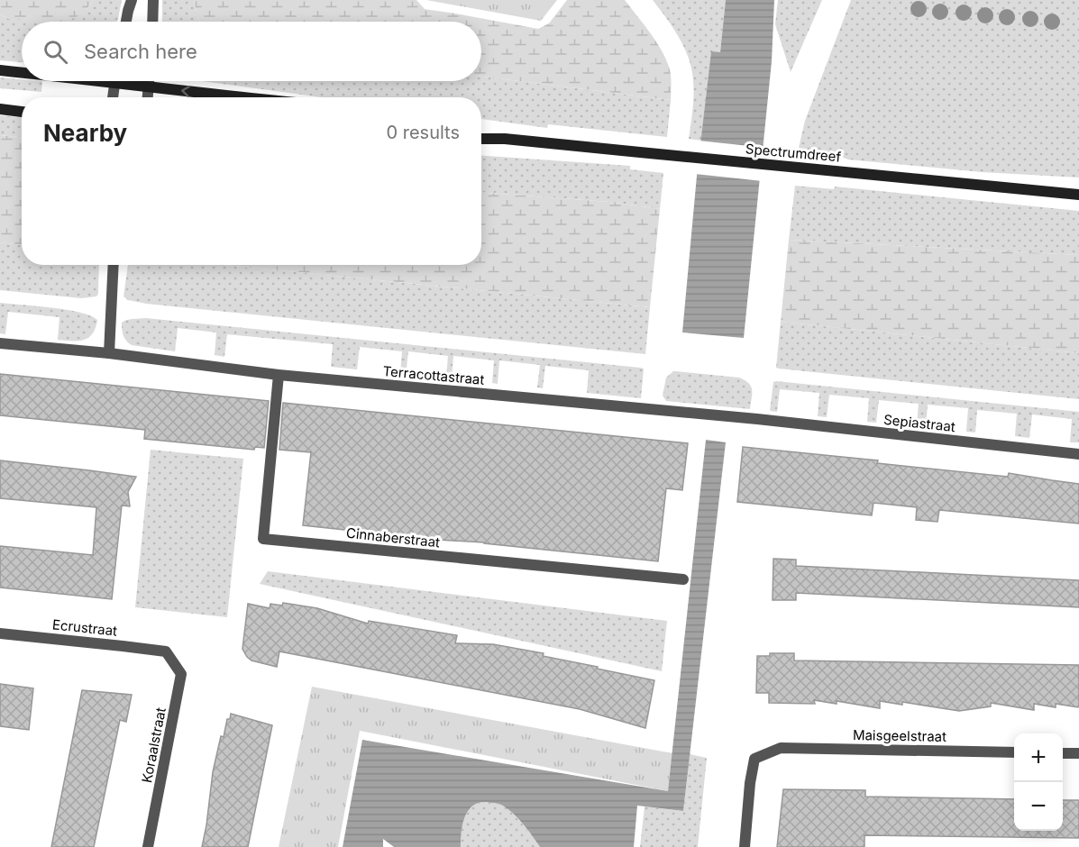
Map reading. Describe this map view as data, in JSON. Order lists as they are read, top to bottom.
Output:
{
  "streets": {
    "main road": ["Spectrumdreef"],
    "street": [
      "Terracottastraat",
      "Sepiastraat",
      "Cinnaberstraat",
      "Ecrustraat",
      "Maisgeelstraat",
      "Koraalstraat"
    ]
  },
  "crossings": [
    ["Terracottastraat", "Sepiastraat"],
    ["Terracottastraat", "Cinnaberstraat"],
    ["Ecrustraat", "Koraalstraat"]
  ],
  "page": {
    "search": "Search here",
    "heading": ["Nearby", "0 results"],
    "map_buttons": ["+", "−"]
  }
}
